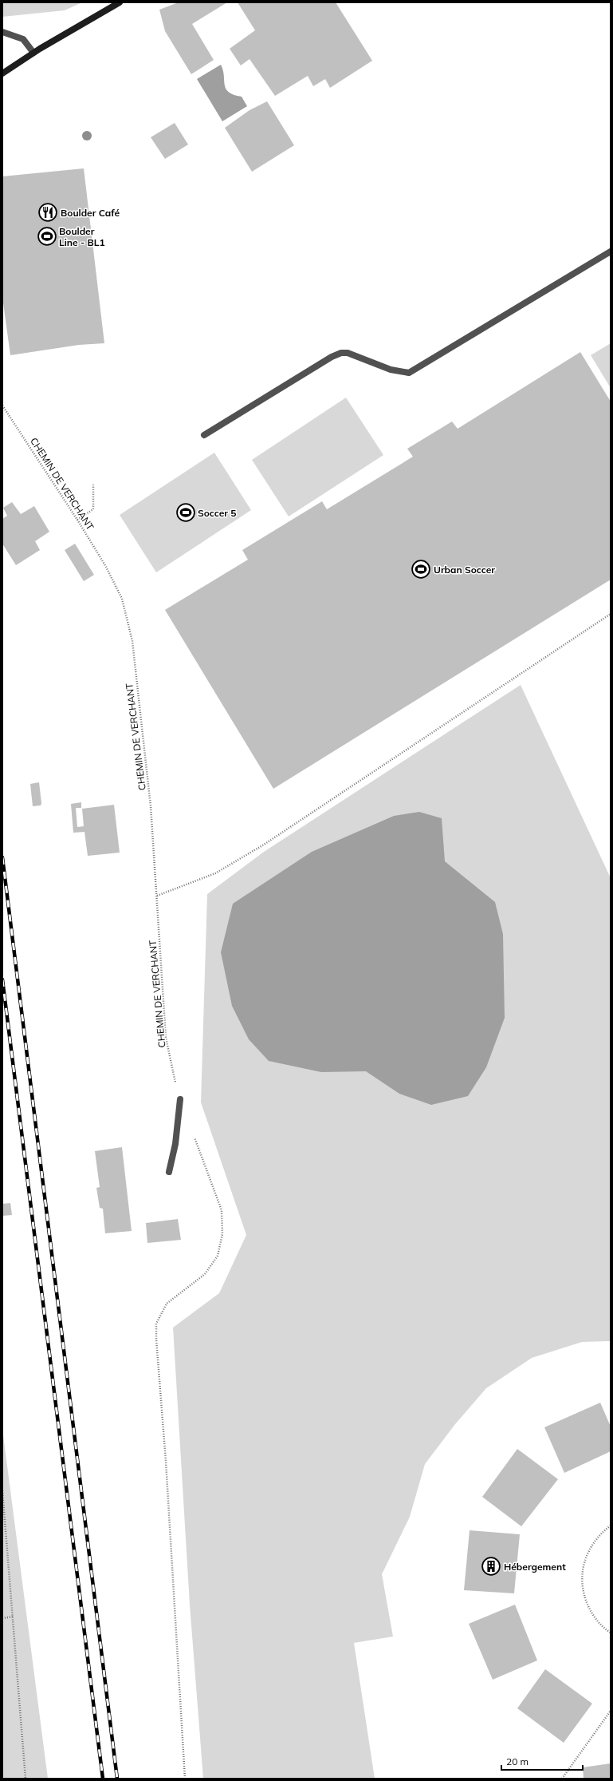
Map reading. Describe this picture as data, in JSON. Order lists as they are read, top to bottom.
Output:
{
  "streets": {
    "path": ["CHEMIN DE VERCHANT"]
  },
  "places": {
    "restaurant": ["Boulder Café"],
    "sports": ["Boulder Line - BL1", "Soccer 5", "Urban Soccer"],
    "building": ["Hébergement"]
  },
  "scale_bar": "20 m"
}
